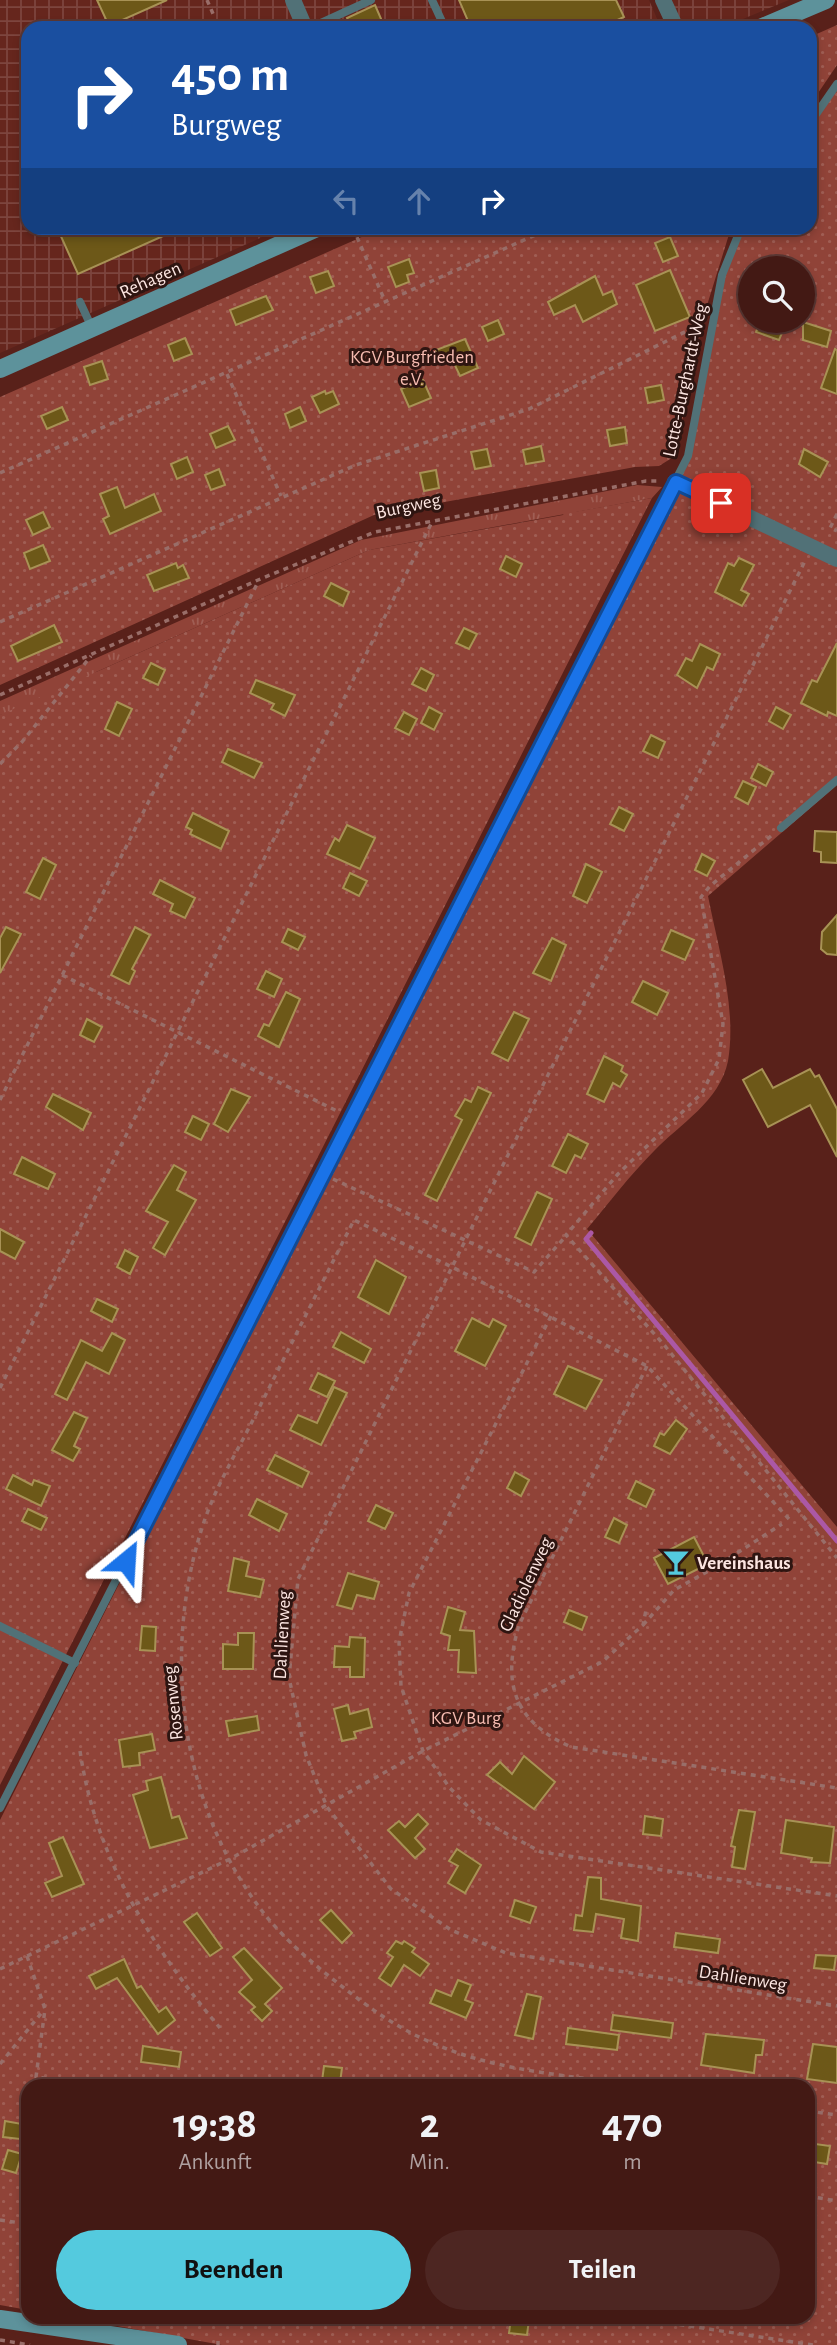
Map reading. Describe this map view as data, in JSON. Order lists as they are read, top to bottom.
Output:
{
  "streets": {
    "street": ["Rehagen"],
    "lane": ["Lotte-Burghardt-Weg"],
    "path": [
      "Burgweg",
      "Gladiolenweg",
      "Dahlienweg",
      "Rosenweg"
    ]
  },
  "crossings": [
    ["Lotte-Burghardt-Weg", "Burgweg"],
    ["Dahlienweg", "Rosenweg"]
  ],
  "parks": ["KGV Burgfrieden e.V.", "KGV Burg"],
  "places": {
    "bar": ["Vereinshaus"]
  },
  "page": {
    "turn": ["450 m", "Burgweg"],
    "eta": [
      "19:38",
      "Ankunft",
      "2",
      "Min.",
      "470",
      "m"
    ],
    "buttons": ["Beenden", "Teilen"]
  }
}
